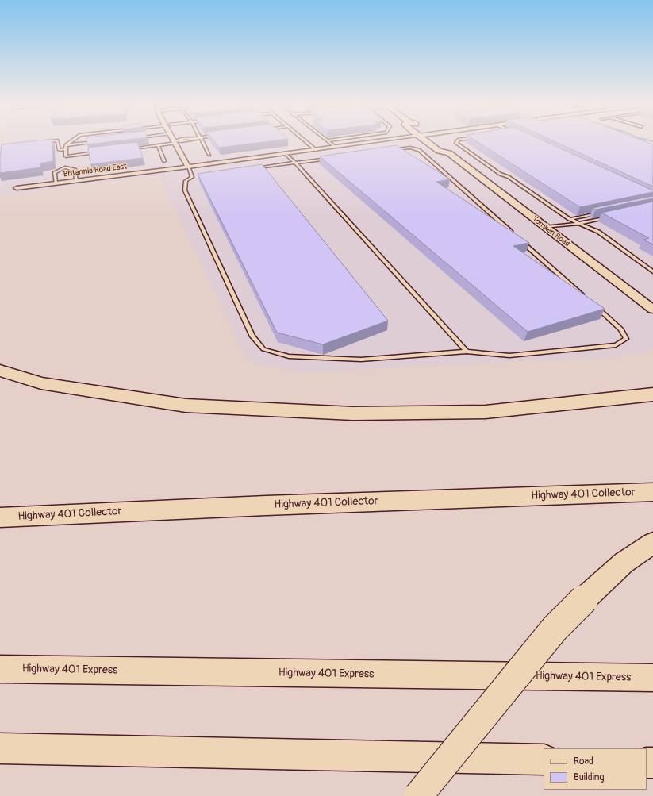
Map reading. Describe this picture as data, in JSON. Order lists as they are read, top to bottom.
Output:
{
  "streets": {
    "highway": ["Highway 401 Collector", "Highway 401 Express"],
    "main road": ["Tomken Road"],
    "street": ["Britannia Road East"]
  },
  "legend": ["Road", "Building"]
}
